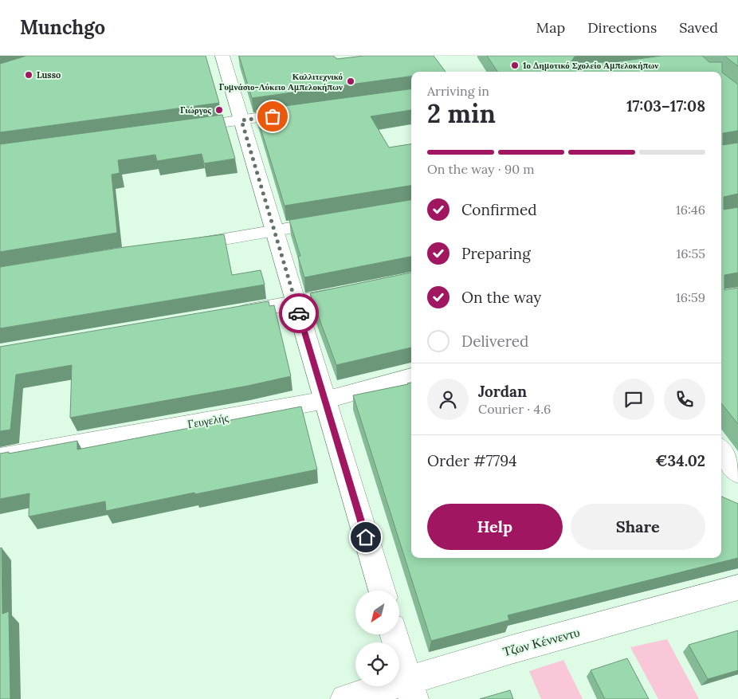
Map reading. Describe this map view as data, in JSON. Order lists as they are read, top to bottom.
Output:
{
  "streets": {
    "street": ["Γευγελής", "Τζων Κέννεντυ"]
  },
  "places": [
    "1ο Δημοτικό Σχολείο Αμπελοκήπων",
    "Lusso",
    "Καλλιτεχνικό Γυμνάσιο-Λύκειο Αμπελοκήπων",
    "Γιώργος"
  ],
  "north": "bottom left",
  "page": {
    "header": "Munchgo",
    "nav": ["Map", "Directions", "Saved"],
    "heading": ["2 min", "Arriving in", "17:03–17:08"],
    "panel": [
      "Jordan",
      "Courier · 4.6",
      "Order #7794",
      "€34.02"
    ],
    "bar": "On the way · 90 m",
    "list": [
      ["Confirmed", "16:46"],
      ["Preparing", "16:55"],
      ["On the way", "16:59"],
      "Delivered"
    ],
    "buttons": ["Help", "Share"]
  }
}
